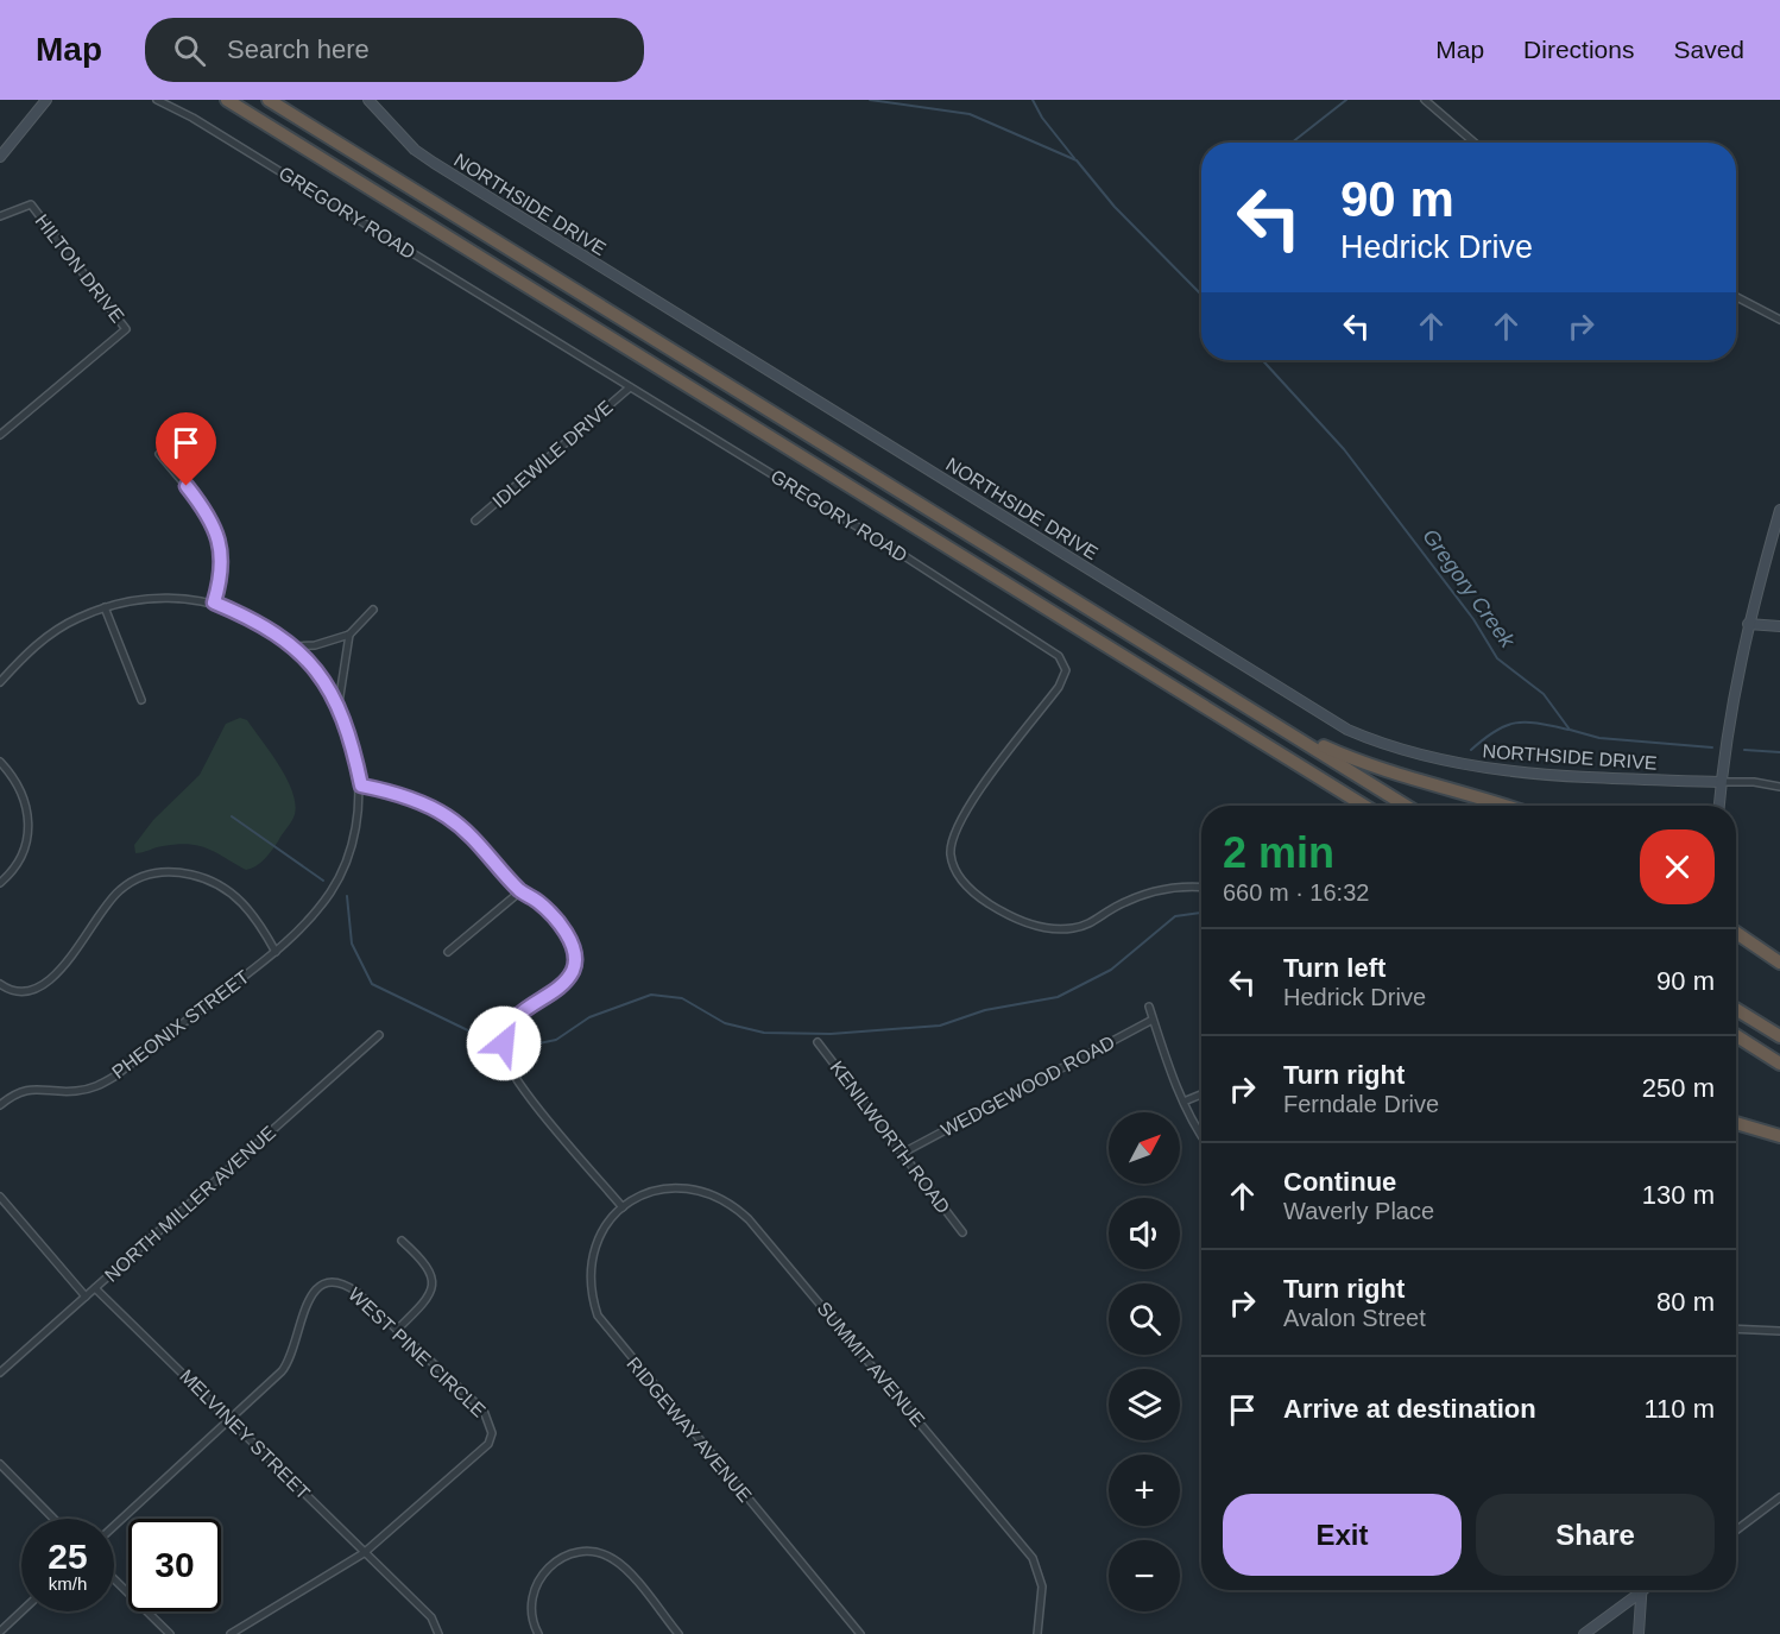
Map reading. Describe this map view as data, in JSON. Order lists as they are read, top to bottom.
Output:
{
  "streets": {
    "street": [
      "NORTHSIDE DRIVE",
      "GREGORY ROAD",
      "HILTON DRIVE",
      "IDLEWILE DRIVE",
      "PHEONIX STREET",
      "WEDGEWOOD ROAD",
      "KENILWORTH ROAD",
      "NORTH MILLER AVENUE",
      "WEST PINE CIRCLE",
      "SUMMIT AVENUE",
      "RIDGEWAY AVENUE",
      "MELVINEY STREET"
    ]
  },
  "crossings": [
    ["GREGORY ROAD", "IDLEWILE DRIVE"],
    ["WEDGEWOOD ROAD", "KENILWORTH ROAD"],
    ["NORTH MILLER AVENUE", "MELVINEY STREET"],
    ["WEST PINE CIRCLE", "MELVINEY STREET"],
    ["SUMMIT AVENUE", "RIDGEWAY AVENUE"]
  ],
  "water": ["Gregory Creek"],
  "north": "top right",
  "page": {
    "header": "Map",
    "search": "Search here",
    "nav": ["Map", "Directions", "Saved"],
    "turn": ["90 m", "Hedrick Drive"],
    "heading": ["2 min", "660 m · 16:32"],
    "list": [
      {
        "name": "Turn left",
        "note": "Hedrick Drive",
        "value": "90 m"
      },
      {
        "name": "Turn right",
        "note": "Ferndale Drive",
        "value": "250 m"
      },
      {
        "name": "Continue",
        "note": "Waverly Place",
        "value": "130 m"
      },
      {
        "name": "Turn right",
        "note": "Avalon Street",
        "value": "80 m"
      },
      {
        "name": "Arrive at destination",
        "value": "110 m"
      }
    ],
    "map_buttons": ["+", "−"],
    "buttons": ["Exit", "Share"],
    "speed": "25 km/h",
    "limit": "30"
  }
}
